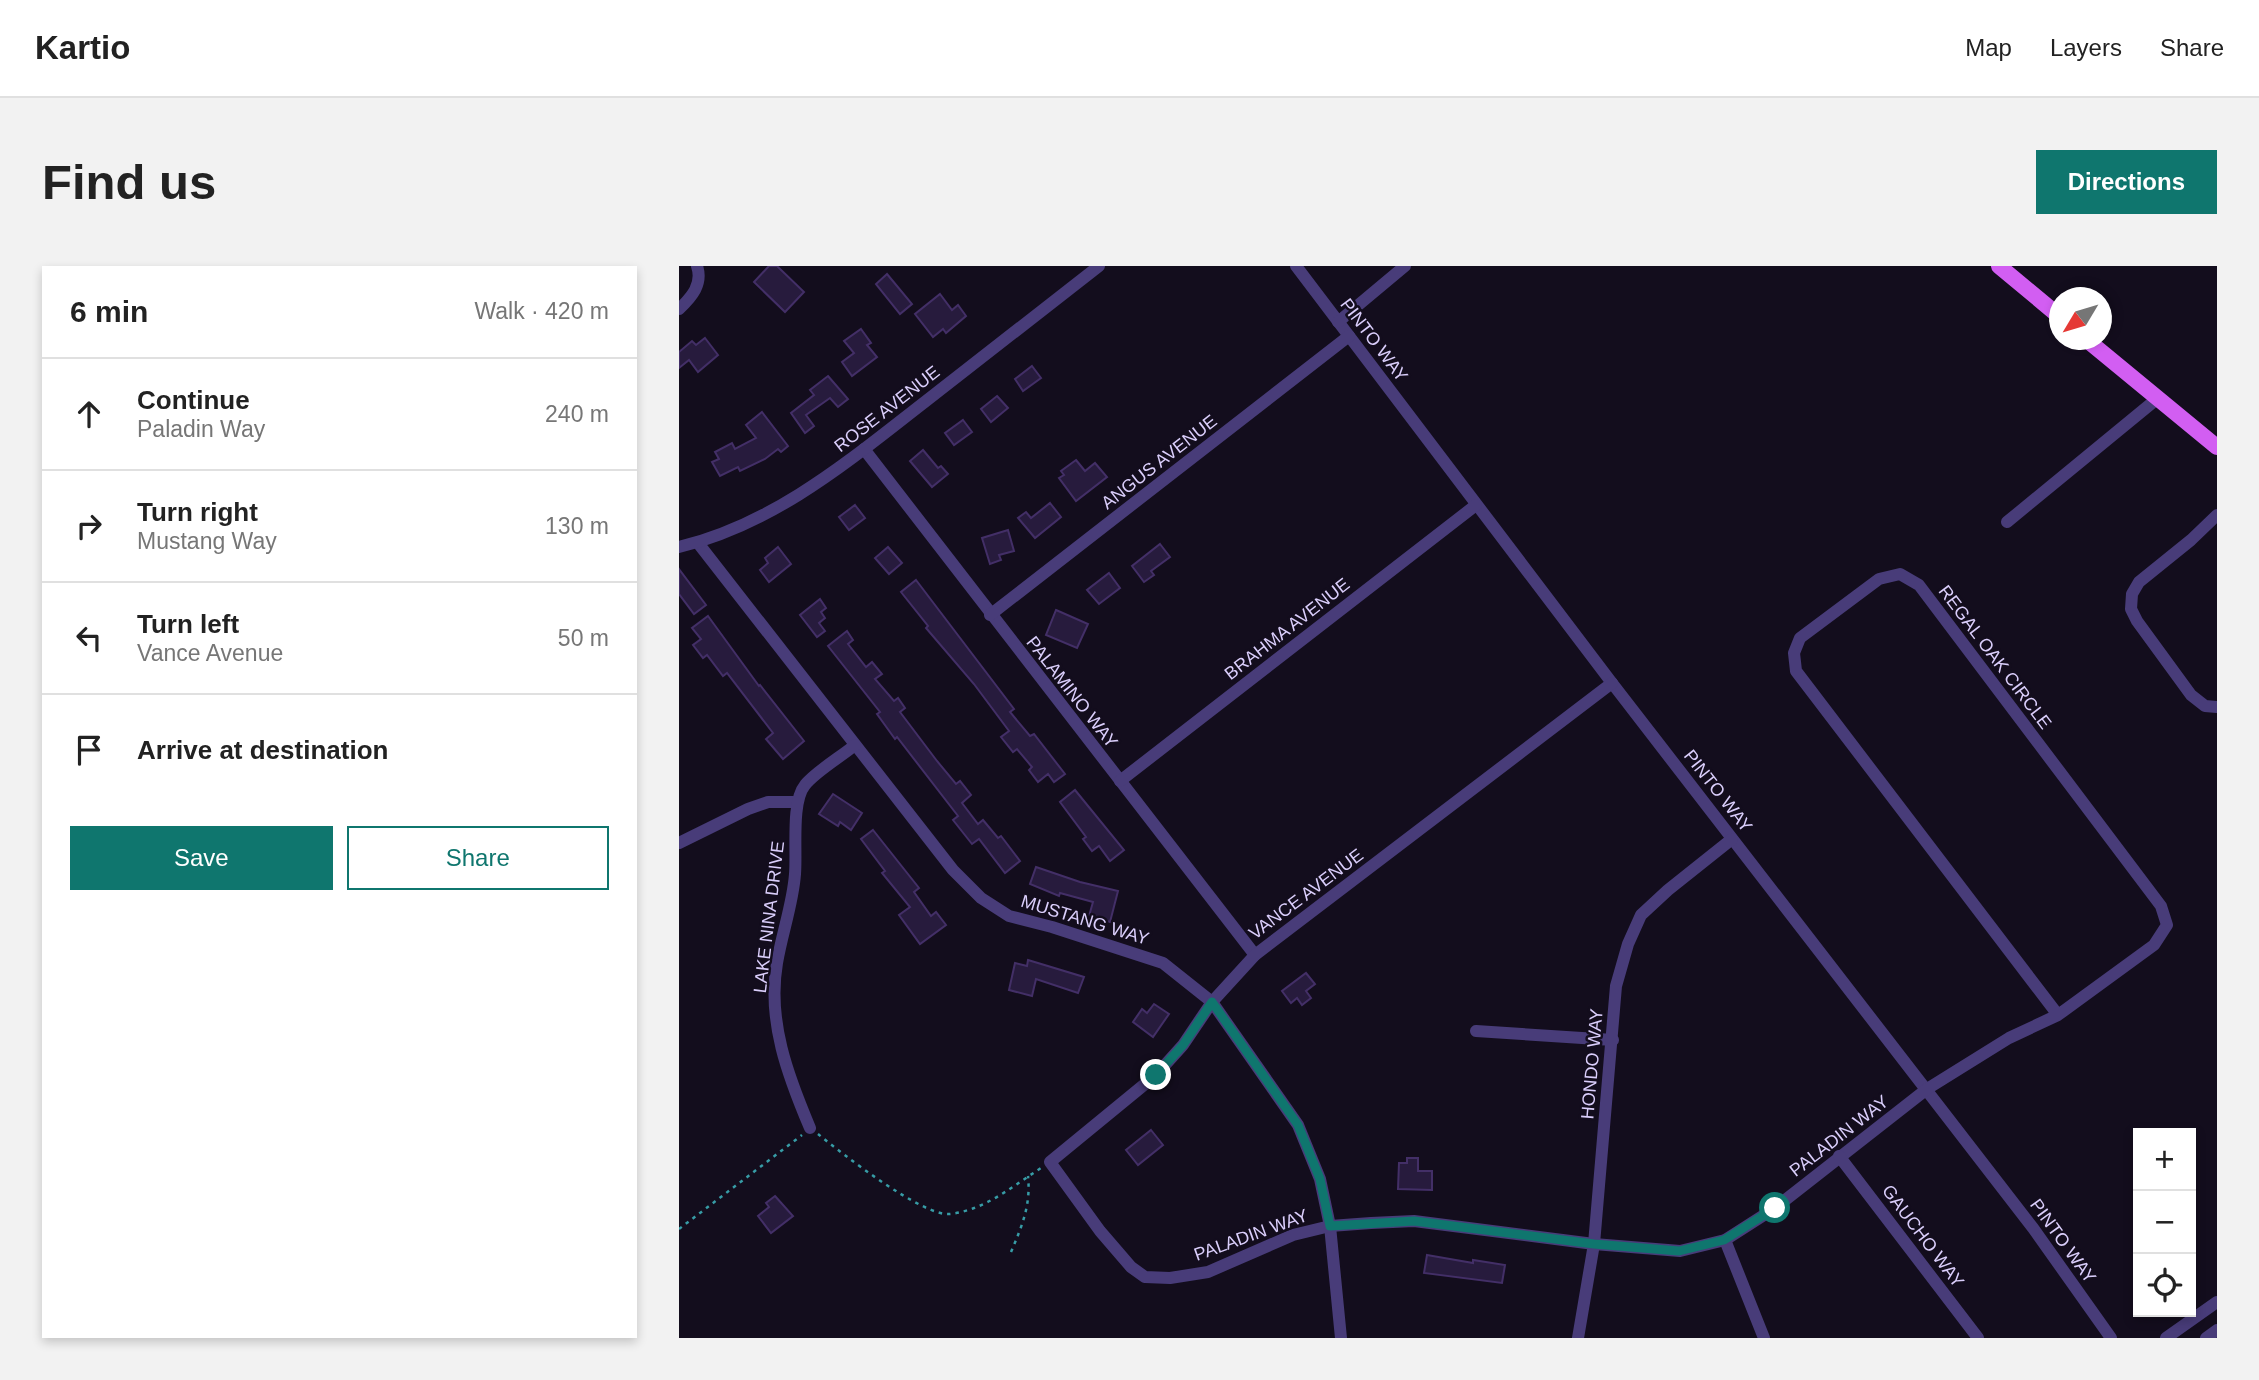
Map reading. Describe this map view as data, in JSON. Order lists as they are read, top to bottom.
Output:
{
  "streets": {
    "street": [
      "PINTO WAY",
      "ROSE AVENUE",
      "ANGUS AVENUE",
      "BRAHMA AVENUE",
      "REGAL OAK CIRCLE",
      "PALAMINO WAY",
      "VANCE AVENUE",
      "LAKE NINA DRIVE",
      "MUSTANG WAY",
      "HONDO WAY",
      "PALADIN WAY",
      "GAUCHO WAY"
    ]
  },
  "crossings": [
    ["PINTO WAY", "ANGUS AVENUE"],
    ["PINTO WAY", "BRAHMA AVENUE"],
    ["PINTO WAY", "REGAL OAK CIRCLE"],
    ["PINTO WAY", "VANCE AVENUE"],
    ["PINTO WAY", "HONDO WAY"],
    ["PINTO WAY", "PALADIN WAY"],
    ["ROSE AVENUE", "PALAMINO WAY"],
    ["ROSE AVENUE", "MUSTANG WAY"],
    ["ANGUS AVENUE", "PALAMINO WAY"],
    ["BRAHMA AVENUE", "PALAMINO WAY"],
    ["REGAL OAK CIRCLE", "PALADIN WAY"],
    ["PALAMINO WAY", "VANCE AVENUE"],
    ["VANCE AVENUE", "MUSTANG WAY"],
    ["VANCE AVENUE", "PALADIN WAY"],
    ["MUSTANG WAY", "PALADIN WAY"],
    ["HONDO WAY", "PALADIN WAY"],
    ["PALADIN WAY", "GAUCHO WAY"]
  ],
  "north": "bottom left",
  "page": {
    "header": "Kartio",
    "nav": ["Map", "Layers", "Share"],
    "buttons": [
      "Directions",
      ["Save", "Share"]
    ],
    "title": "Find us",
    "heading": ["6 min", "Walk · 420 m"],
    "list": [
      ["Continue", "Paladin Way", "240 m"],
      ["Turn right", "Mustang Way", "130 m"],
      ["Turn left", "Vance Avenue", "50 m"],
      "Arrive at destination"
    ],
    "map_buttons": ["+", "−"]
  }
}
